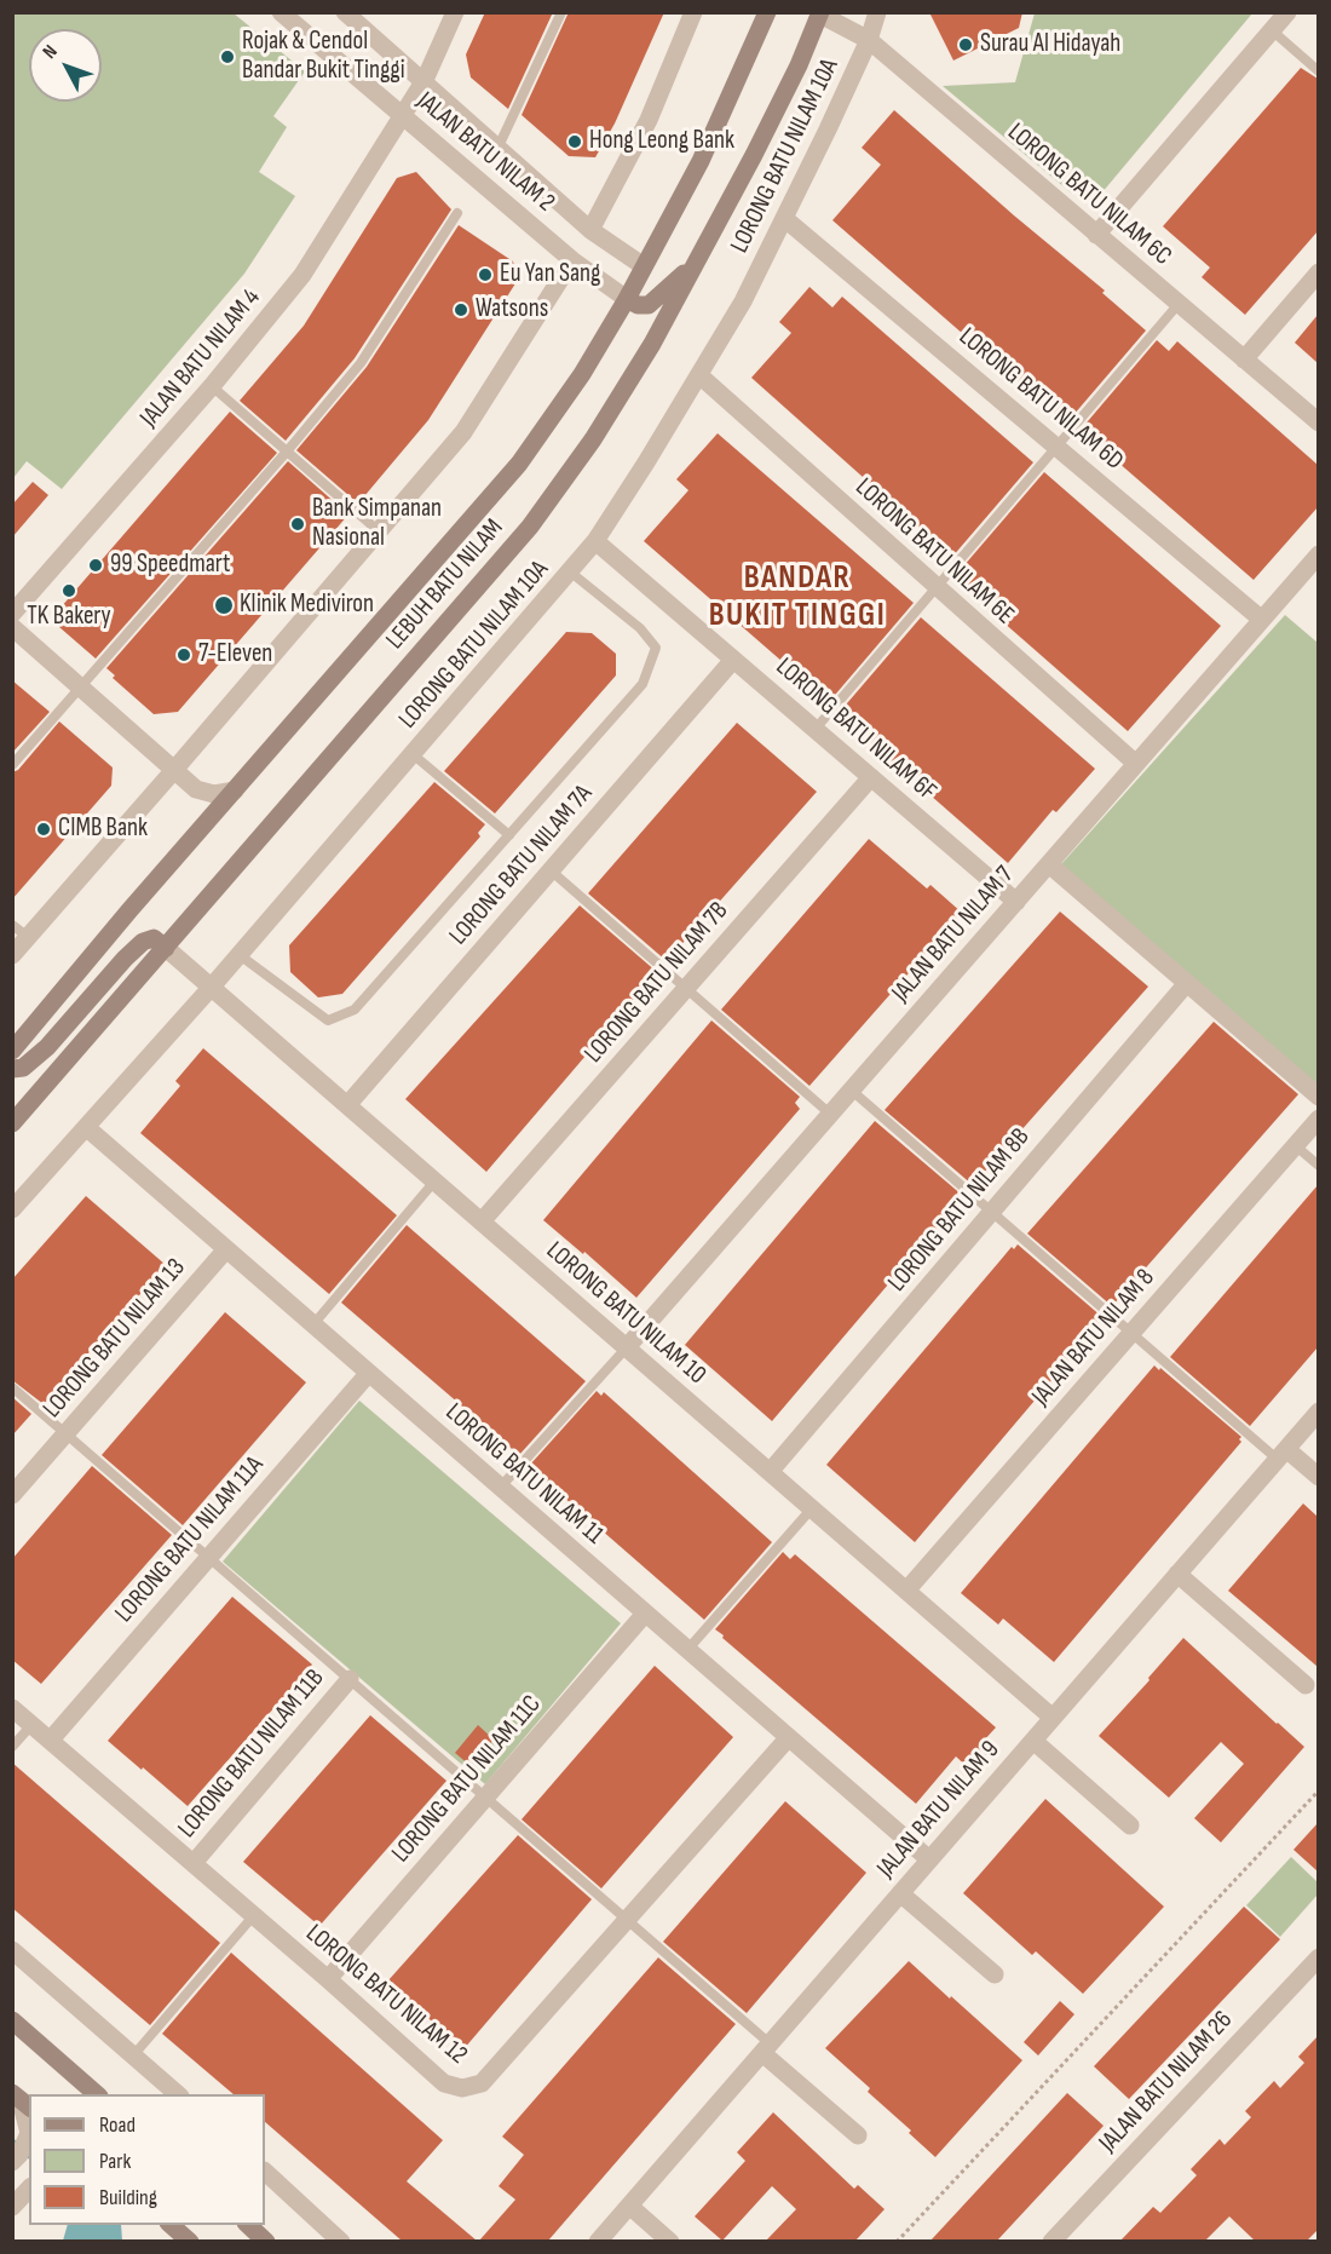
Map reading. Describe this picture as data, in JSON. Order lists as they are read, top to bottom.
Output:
{
  "streets": {
    "main road": ["LEBUH BATU NILAM"],
    "street": [
      "JALAN BATU NILAM 2",
      "LORONG BATU NILAM 10A",
      "LORONG BATU NILAM 6C",
      "JALAN BATU NILAM 4",
      "LORONG BATU NILAM 6D",
      "LORONG BATU NILAM 6E",
      "LORONG BATU NILAM 6F",
      "LORONG BATU NILAM 7A",
      "JALAN BATU NILAM 7",
      "LORONG BATU NILAM 7B",
      "LORONG BATU NILAM 8B",
      "LORONG BATU NILAM 10",
      "JALAN BATU NILAM 8",
      "LORONG BATU NILAM 13",
      "LORONG BATU NILAM 11",
      "LORONG BATU NILAM 11A",
      "LORONG BATU NILAM 11B",
      "LORONG BATU NILAM 11C",
      "JALAN BATU NILAM 9",
      "LORONG BATU NILAM 12",
      "JALAN BATU NILAM 26"
    ]
  },
  "crossings": [
    ["JALAN BATU NILAM 2", "JALAN BATU NILAM 4"],
    ["JALAN BATU NILAM 2", "LEBUH BATU NILAM"],
    ["LORONG BATU NILAM 10A", "LORONG BATU NILAM 6C"],
    ["LORONG BATU NILAM 10A", "LORONG BATU NILAM 6D"],
    ["LORONG BATU NILAM 10A", "LORONG BATU NILAM 6E"],
    ["LORONG BATU NILAM 10A", "LORONG BATU NILAM 6F"],
    ["LORONG BATU NILAM 10A", "LORONG BATU NILAM 10"],
    ["LORONG BATU NILAM 10A", "LORONG BATU NILAM 11"],
    ["LORONG BATU NILAM 6C", "LEBUH BATU NILAM"],
    ["LORONG BATU NILAM 6D", "JALAN BATU NILAM 7"],
    ["LORONG BATU NILAM 6E", "JALAN BATU NILAM 7"],
    ["LEBUH BATU NILAM", "LORONG BATU NILAM 10"],
    ["LORONG BATU NILAM 6F", "LORONG BATU NILAM 7A"],
    ["LORONG BATU NILAM 6F", "JALAN BATU NILAM 7"],
    ["LORONG BATU NILAM 6F", "LORONG BATU NILAM 7B"],
    ["LORONG BATU NILAM 7A", "LORONG BATU NILAM 10"],
    ["JALAN BATU NILAM 7", "LORONG BATU NILAM 10"],
    ["LORONG BATU NILAM 7B", "LORONG BATU NILAM 10"],
    ["LORONG BATU NILAM 8B", "LORONG BATU NILAM 10"],
    ["LORONG BATU NILAM 10", "JALAN BATU NILAM 8"],
    ["LORONG BATU NILAM 10", "JALAN BATU NILAM 9"],
    ["LORONG BATU NILAM 13", "LORONG BATU NILAM 11"],
    ["LORONG BATU NILAM 11", "LORONG BATU NILAM 11A"],
    ["LORONG BATU NILAM 11", "LORONG BATU NILAM 11C"],
    ["LORONG BATU NILAM 11", "JALAN BATU NILAM 9"],
    ["LORONG BATU NILAM 11", "LORONG BATU NILAM 12"],
    ["LORONG BATU NILAM 11A", "LORONG BATU NILAM 12"],
    ["LORONG BATU NILAM 11B", "LORONG BATU NILAM 12"],
    ["LORONG BATU NILAM 11C", "LORONG BATU NILAM 12"]
  ],
  "districts": ["BANDAR BUKIT TINGGI"],
  "places": [
    "Surau Al Hidayah",
    "Rojak & Cendol Bandar Bukit Tinggi",
    "Hong Leong Bank",
    "Eu Yan Sang",
    "Watsons",
    "Bank Simpanan Nasional",
    "99 Speedmart",
    "TK Bakery",
    "Klinik Mediviron",
    "7-Eleven",
    "CIMB Bank"
  ],
  "legend": ["Road", "Park", "Building"],
  "north": "top left"
}
